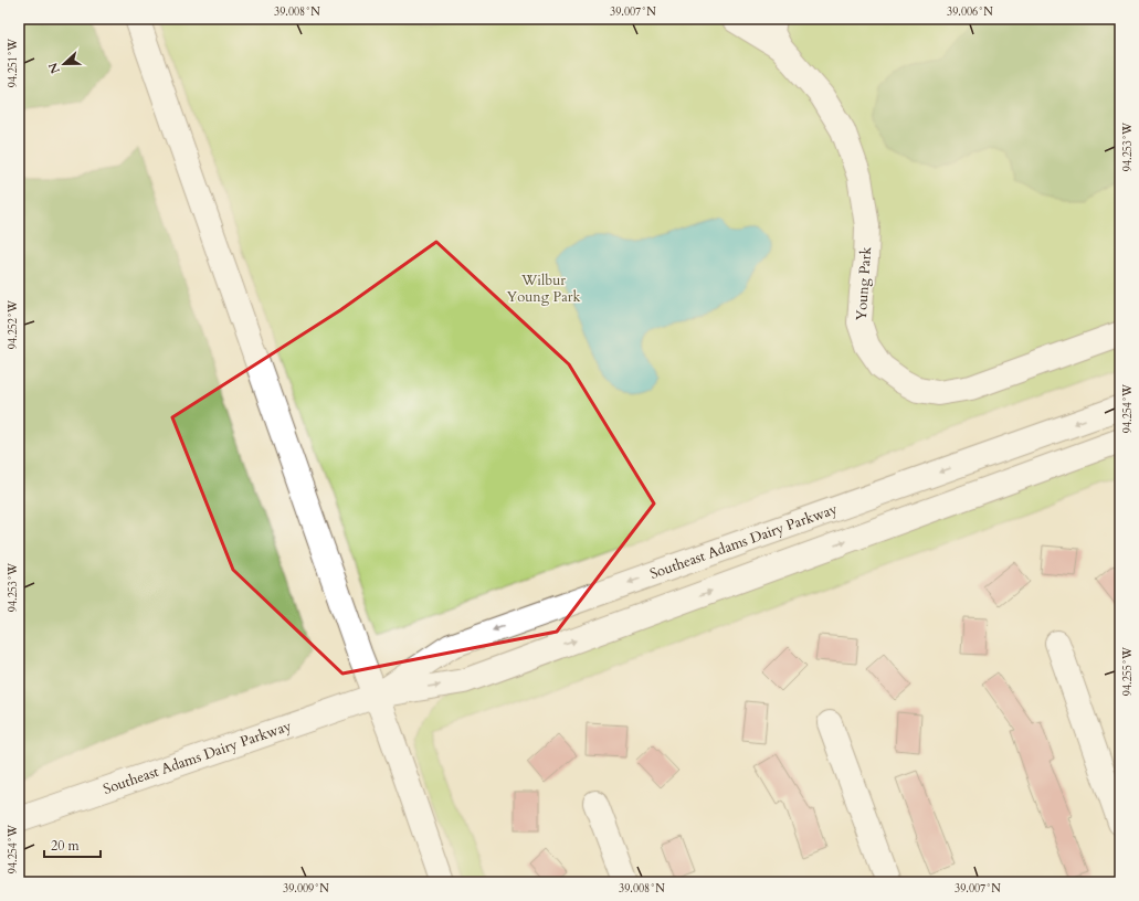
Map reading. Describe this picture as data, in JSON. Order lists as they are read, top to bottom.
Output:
{
  "streets": {
    "main road": ["Young Park", "Southeast Adams Dairy Parkway"]
  },
  "parks": ["Wilbur Young Park"],
  "scale_bar": "20 m",
  "north": "left",
  "coordinates": [
    "39.008°N",
    "39.007°N",
    "39.006°N",
    "94.251°W",
    "94.253°W",
    "94.252°W",
    "94.254°W",
    "94.255°W",
    "39.009°N"
  ]
}
